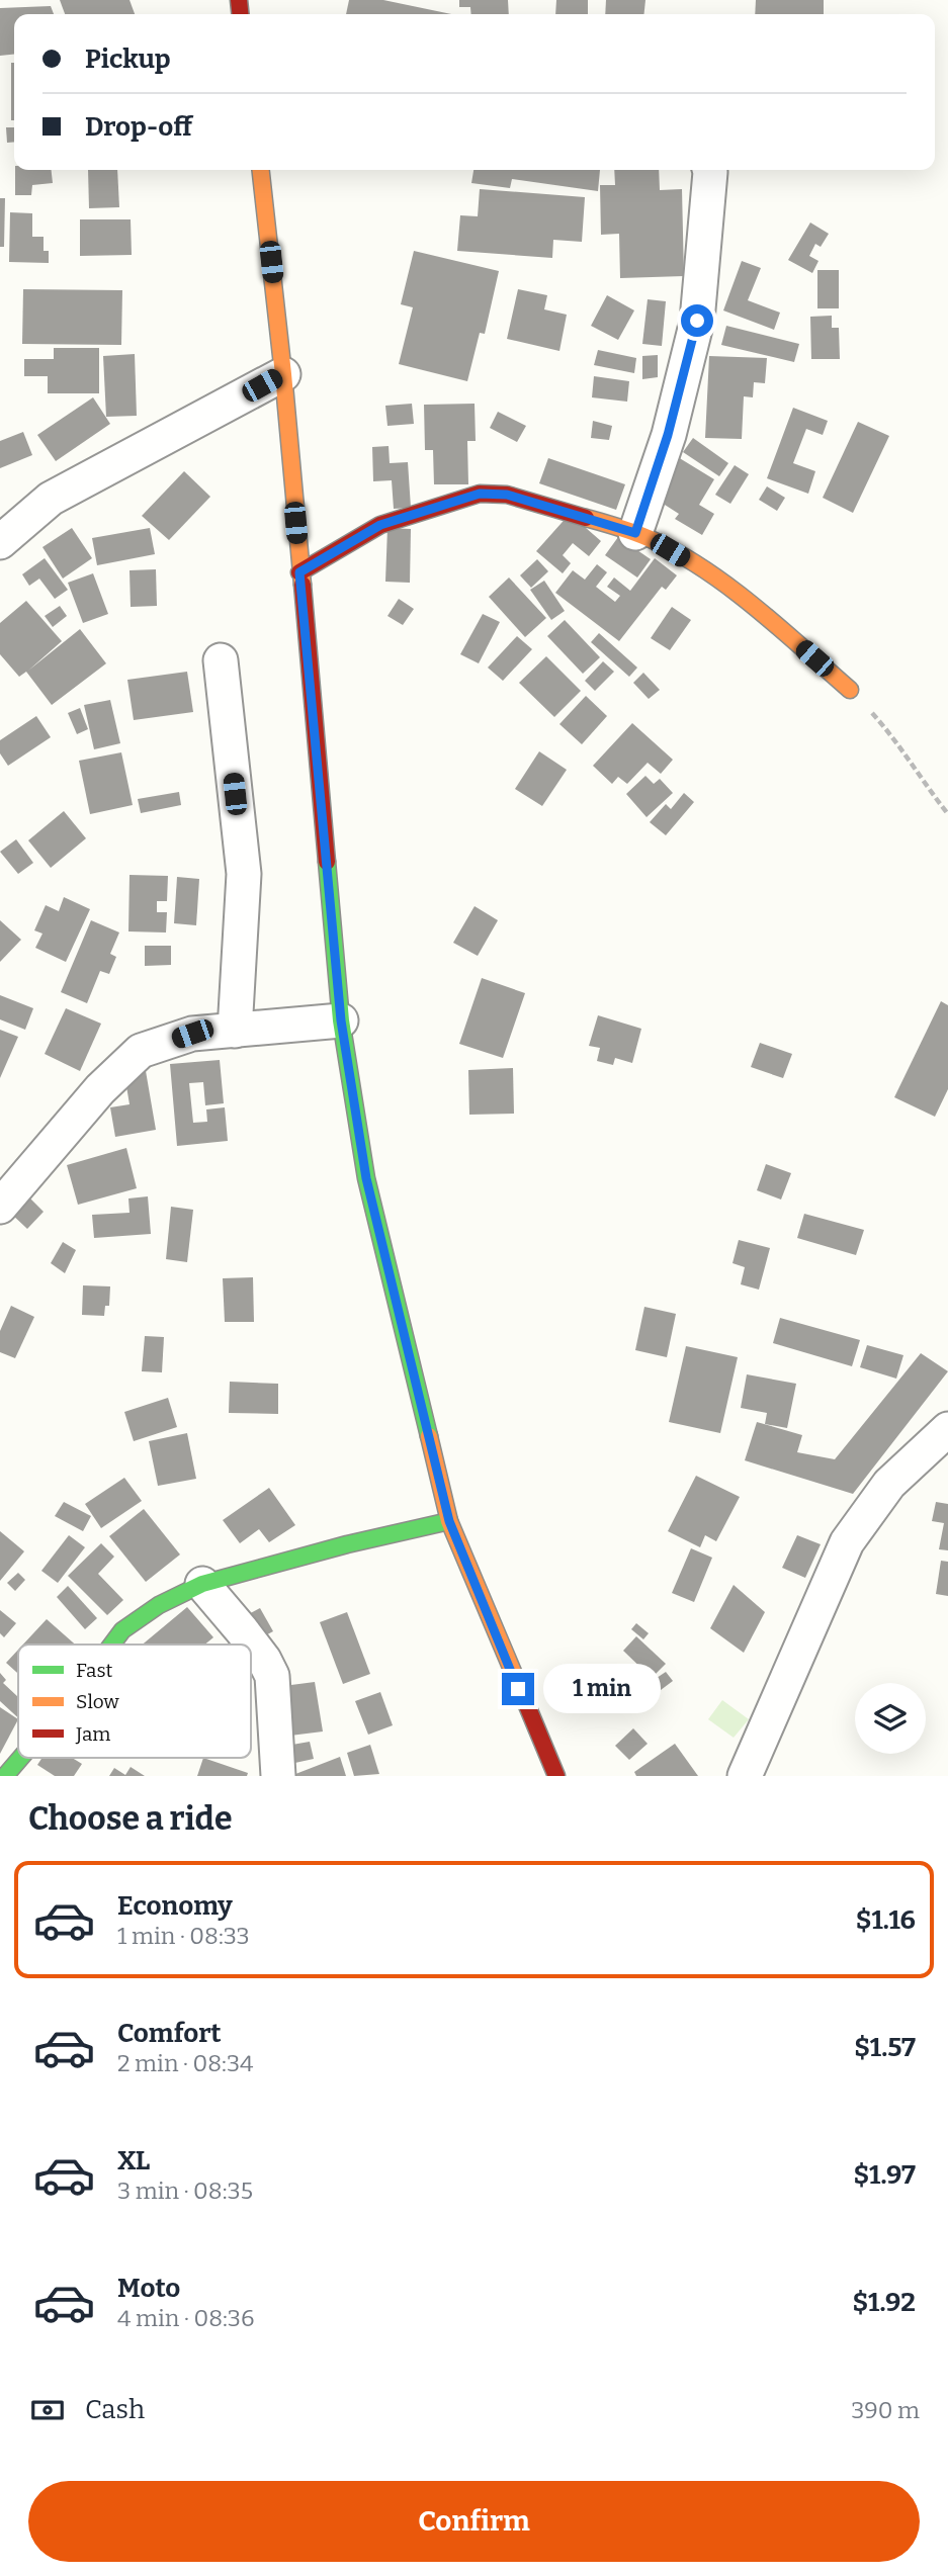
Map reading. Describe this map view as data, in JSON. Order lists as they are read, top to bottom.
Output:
{
  "legend": ["Fast", "Slow", "Jam"],
  "page": {
    "banner": ["Pickup", "Drop-off"],
    "bubble": "1 min",
    "heading": "Choose a ride",
    "list": [
      {
        "name": "Economy",
        "note": "1 min · 08:33",
        "value": "$1.16"
      },
      {
        "name": "Comfort",
        "note": "2 min · 08:34",
        "value": "$1.57"
      },
      {
        "name": "XL",
        "note": "3 min · 08:35",
        "value": "$1.97"
      },
      {
        "name": "Moto",
        "note": "4 min · 08:36",
        "value": "$1.92"
      }
    ],
    "pay": ["Cash", "390 m"],
    "buttons": "Confirm"
  }
}
